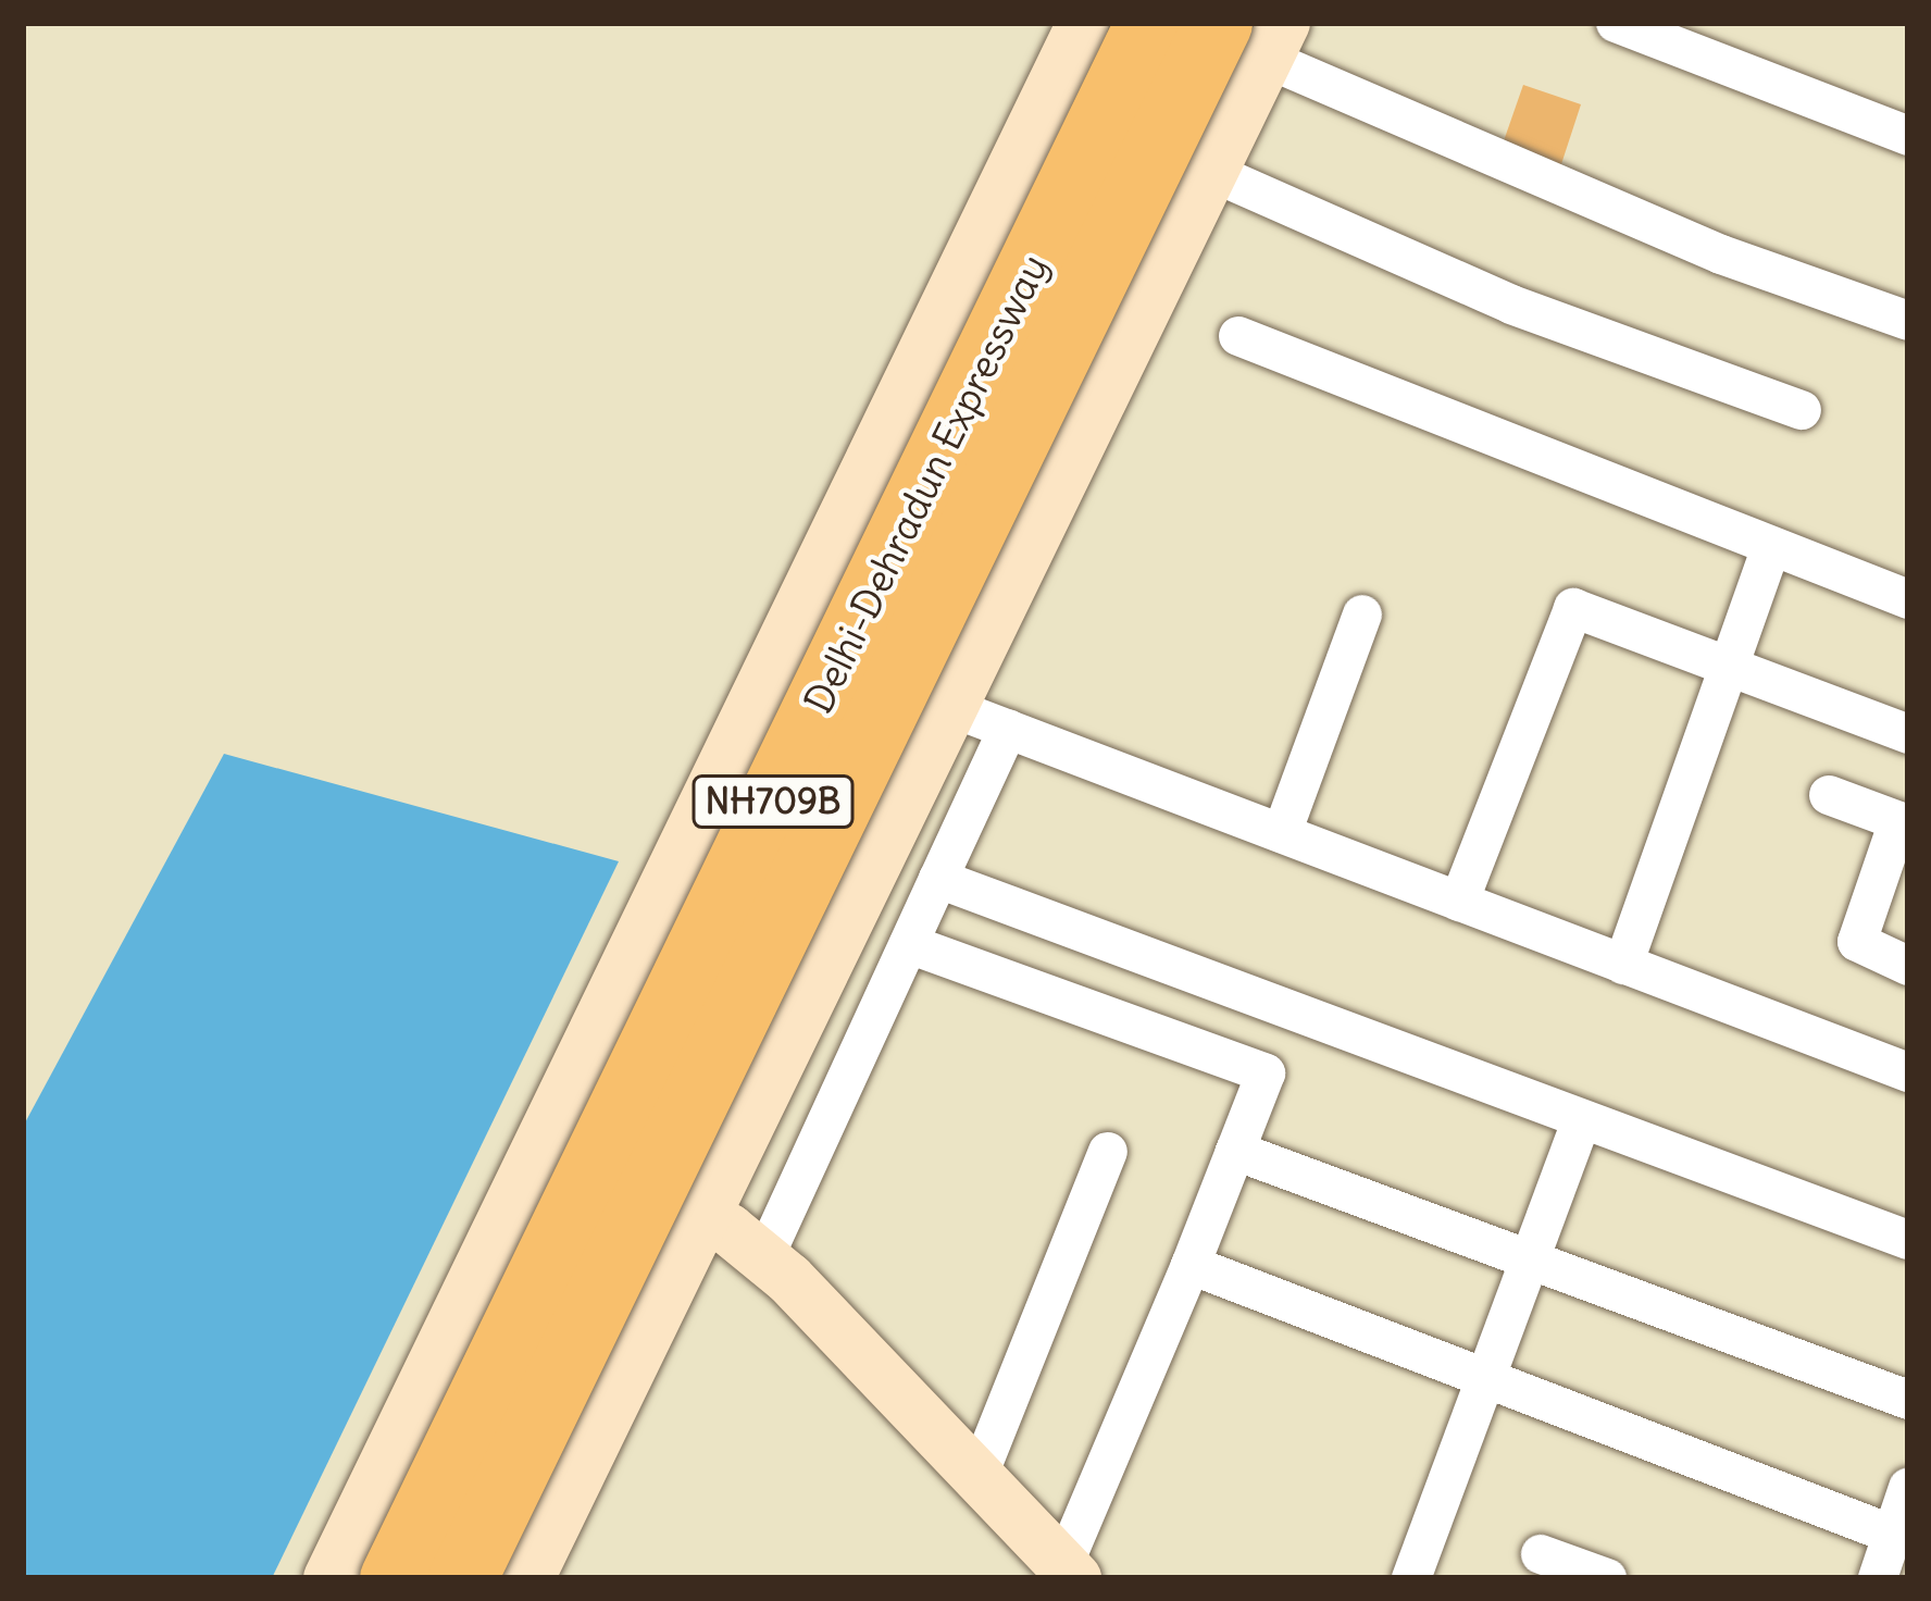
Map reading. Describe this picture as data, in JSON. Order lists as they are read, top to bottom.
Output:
{
  "streets": {
    "highway": ["Delhi-Dehradun Expressway", "NH709B"]
  }
}
